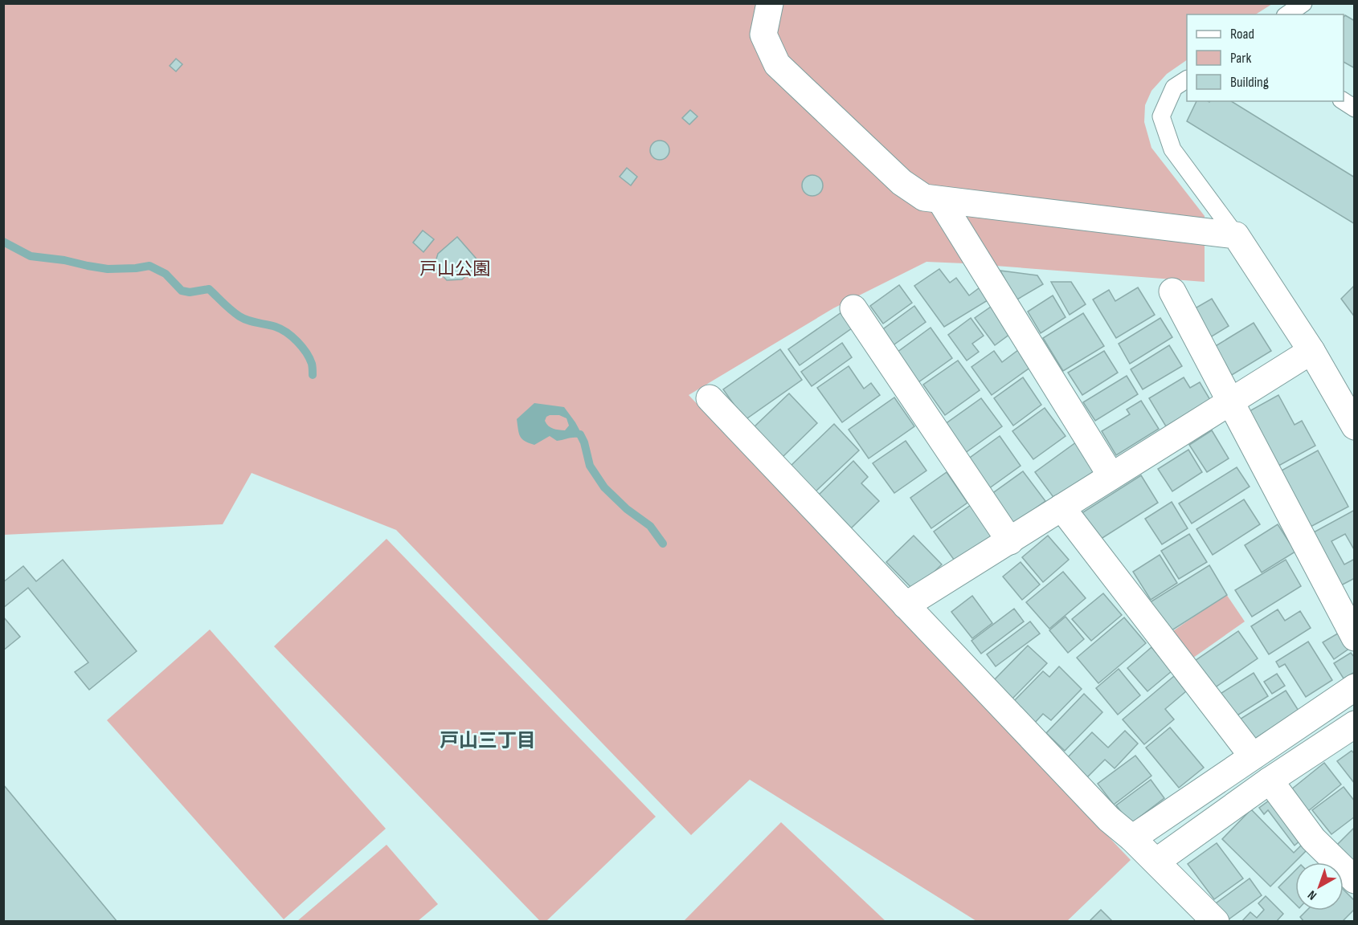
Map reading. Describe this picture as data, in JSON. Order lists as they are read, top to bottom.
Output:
{
  "districts": ["戸山三丁目"],
  "parks": ["戸山公園"],
  "legend": ["Road", "Park", "Building"],
  "north": "bottom left"
}
